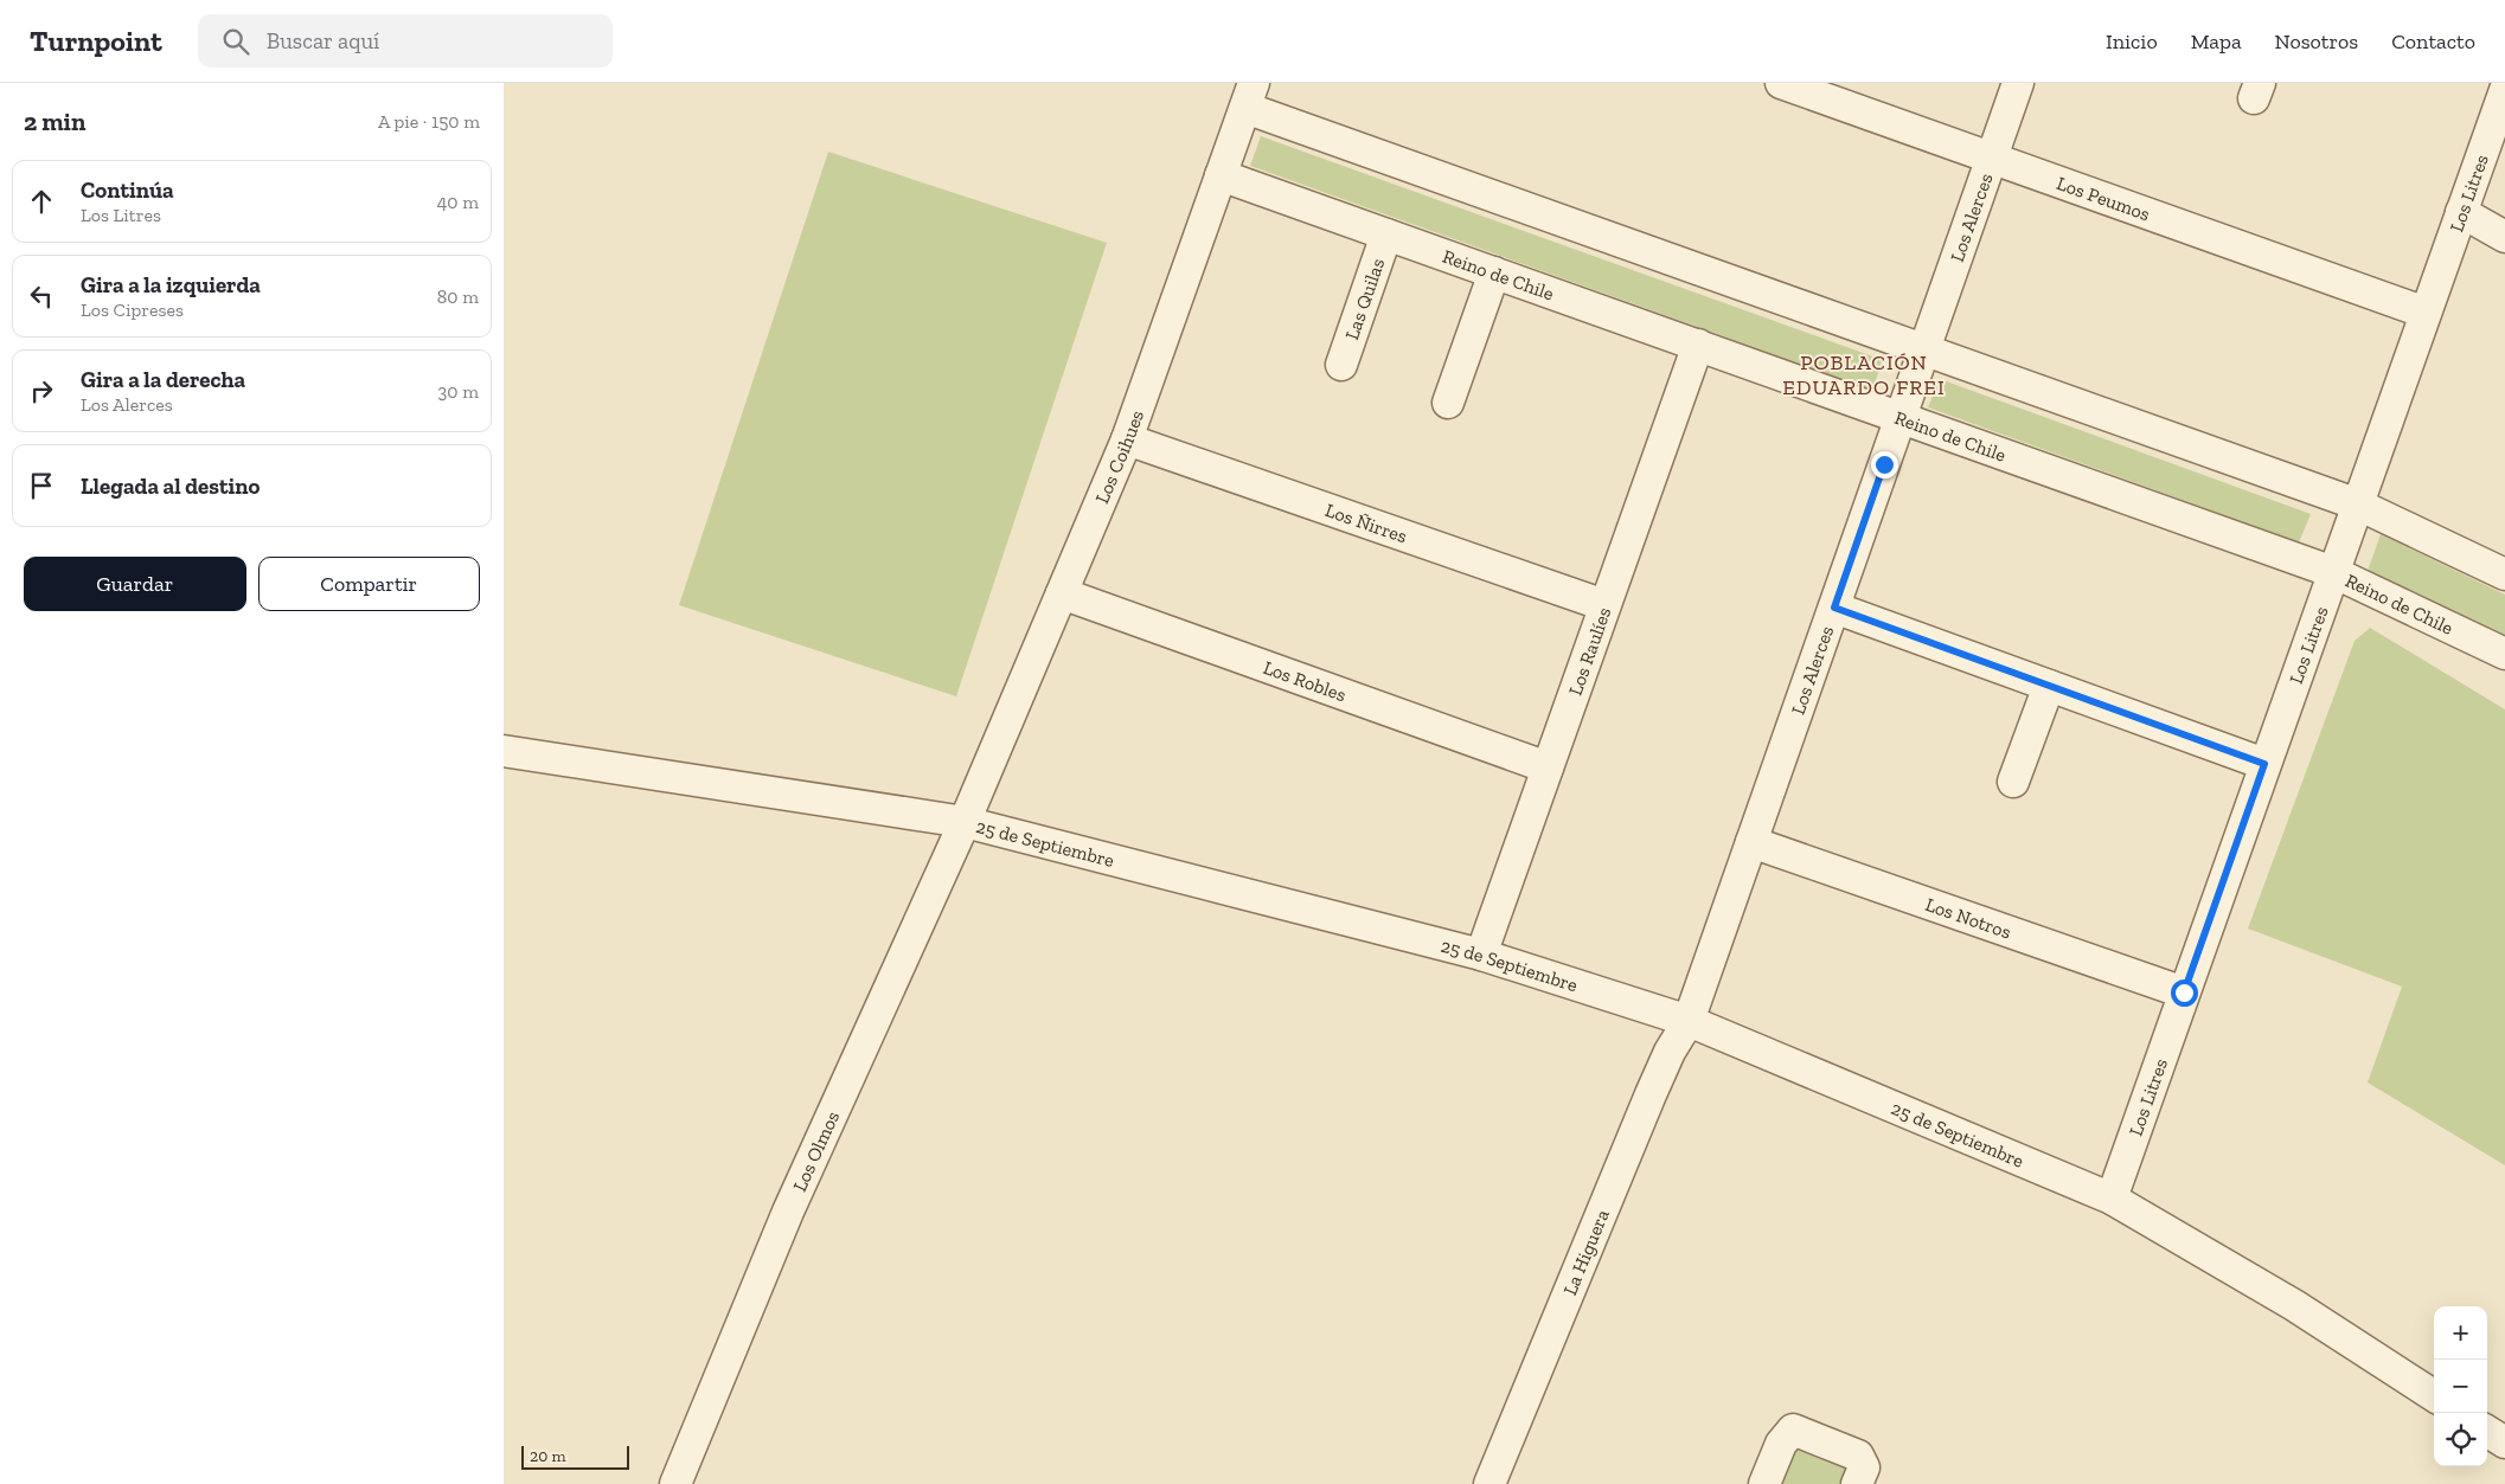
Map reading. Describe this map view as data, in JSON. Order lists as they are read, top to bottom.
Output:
{
  "streets": {
    "street": [
      "Los Litres",
      "Los Peumos",
      "Los Alerces",
      "Reino de Chile",
      "Las Quilas",
      "Los Coihues",
      "Los Ñirres",
      "Los Raulíes",
      "Los Robles",
      "25 de Septiembre",
      "Los Notros",
      "Los Olmos",
      "La Higuera"
    ]
  },
  "crossings": [
    ["Los Litres", "Los Peumos"],
    ["Los Litres", "Reino de Chile"],
    ["Los Litres", "25 de Septiembre"],
    ["Los Litres", "Los Notros"],
    ["Los Peumos", "Los Alerces"],
    ["Los Alerces", "Reino de Chile"],
    ["Los Alerces", "25 de Septiembre"],
    ["Los Alerces", "Los Notros"],
    ["Los Alerces", "La Higuera"],
    ["Reino de Chile", "Las Quilas"],
    ["Reino de Chile", "Los Coihues"],
    ["Reino de Chile", "Los Raulíes"],
    ["Los Coihues", "Los Ñirres"],
    ["Los Coihues", "Los Robles"],
    ["Los Coihues", "25 de Septiembre"],
    ["Los Coihues", "Los Olmos"],
    ["Los Ñirres", "Los Raulíes"],
    ["Los Raulíes", "Los Robles"],
    ["Los Raulíes", "25 de Septiembre"],
    ["25 de Septiembre", "Los Olmos"],
    ["25 de Septiembre", "La Higuera"]
  ],
  "districts": ["POBLACIÓN EDUARDO FREI"],
  "scale_bar": "20 m",
  "page": {
    "header": "Turnpoint",
    "search": "Buscar aquí",
    "nav": [
      "Inicio",
      "Mapa",
      "Nosotros",
      "Contacto"
    ],
    "heading": ["2 min", "A pie · 150 m"],
    "list": [
      ["Continúa", "Los Litres", "40 m"],
      ["Gira a la izquierda", "Los Cipreses", "80 m"],
      ["Gira a la derecha", "Los Alerces", "30 m"],
      "Llegada al destino"
    ],
    "buttons": ["Guardar", "Compartir"],
    "map_buttons": ["+", "−"],
    "scale": "20 m"
  }
}
